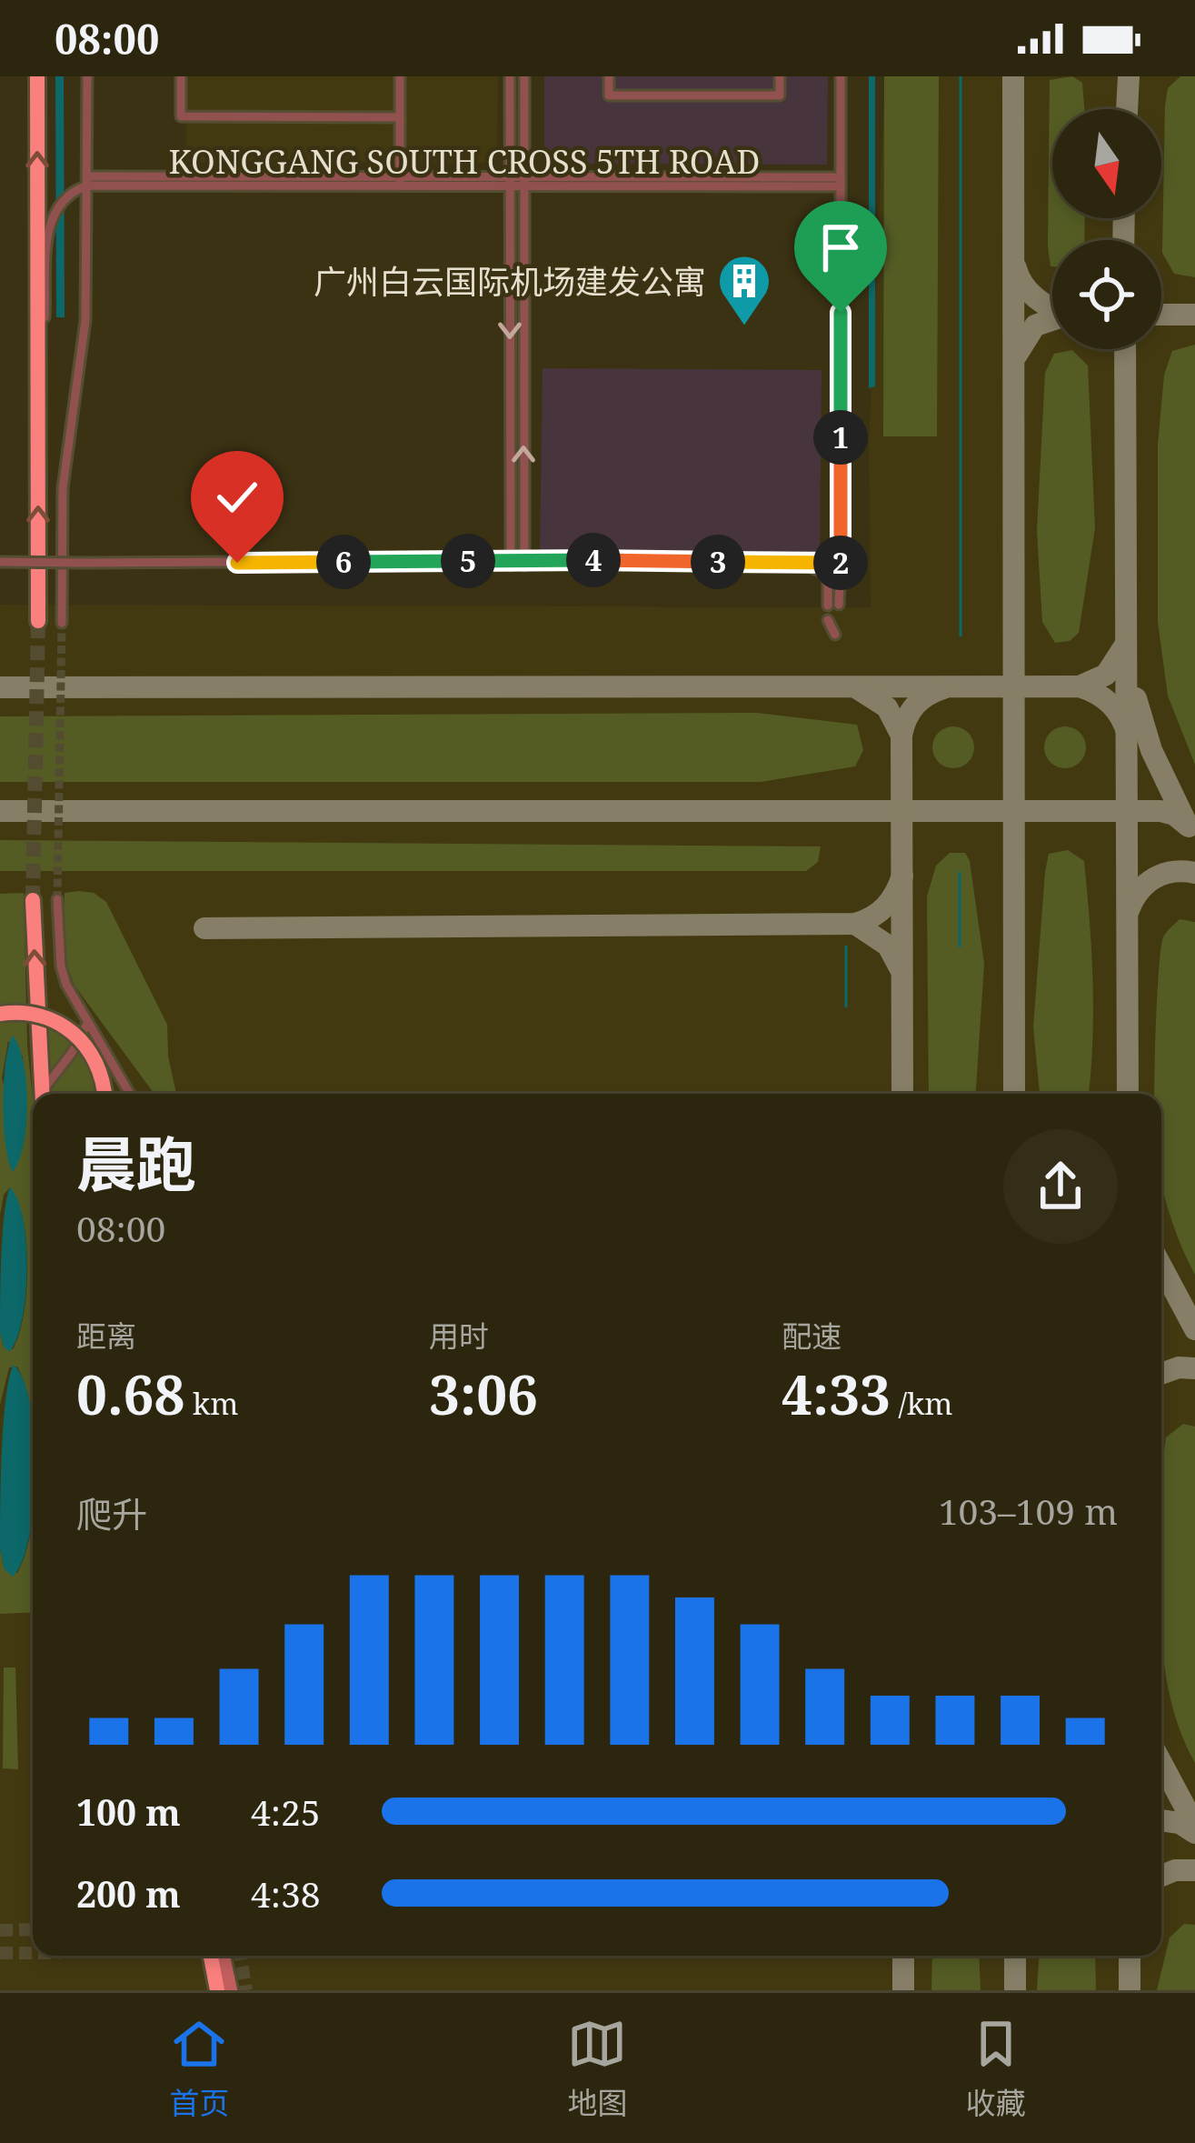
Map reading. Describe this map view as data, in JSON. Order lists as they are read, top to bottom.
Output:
{
  "streets": {
    "street": ["KONGGANG SOUTH CROSS 5TH ROAD"]
  },
  "places": {
    "building": ["广州白云国际机场建发公寓"]
  },
  "north": "bottom",
  "page": {
    "status": "08:00",
    "pins": [
      "1",
      "4",
      "5",
      "3",
      "6",
      "2"
    ],
    "heading": ["晨跑", "08:00"],
    "stats": [
      ["距离", "0.68 km"],
      ["用时", "3:06"],
      ["配速", "4:33 /km"]
    ],
    "chart": ["爬升", "103–109 m"],
    "list": [
      {
        "name": "100 m",
        "note": "4:25"
      },
      {
        "name": "200 m",
        "note": "4:38"
      }
    ],
    "tabs": ["首页", "地图", "收藏"]
  }
}
